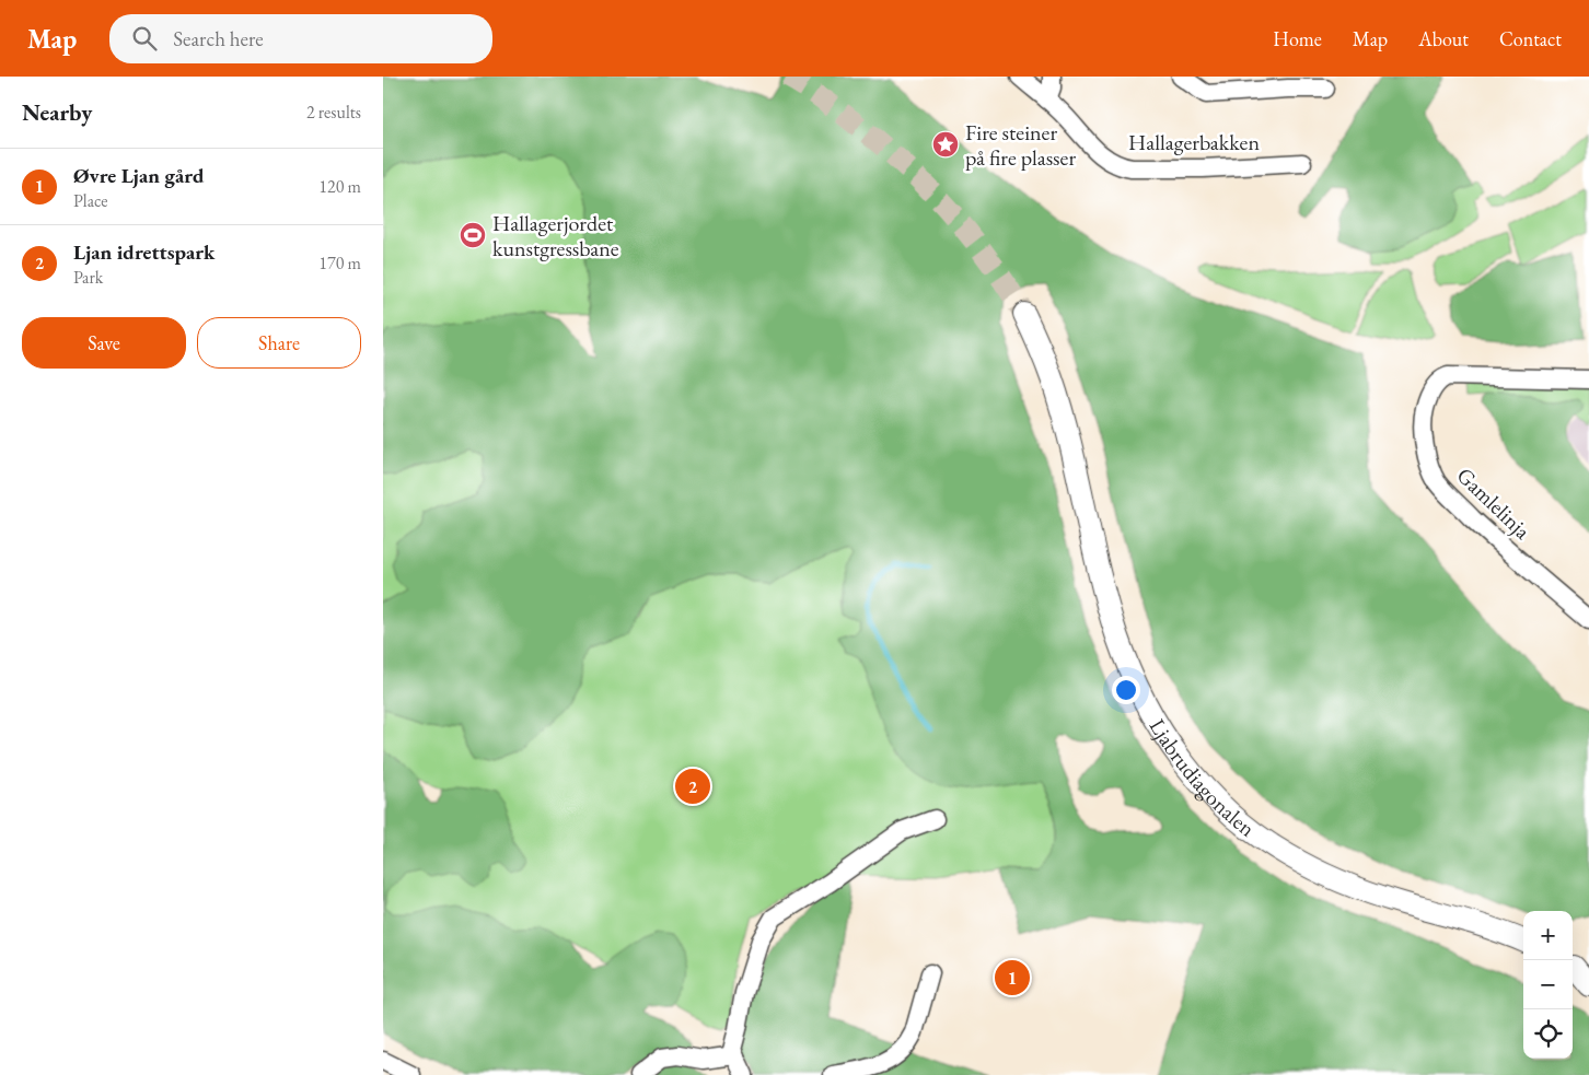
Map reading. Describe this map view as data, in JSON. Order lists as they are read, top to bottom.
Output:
{
  "streets": {
    "main road": ["Ljabrudiagonalen"],
    "street": ["Hallagerbakken", "Gamlelinja"]
  },
  "places": {
    "place": ["Fire steiner på fire plasser"],
    "sports": ["Hallagerjordet kunstgressbane"]
  },
  "page": {
    "header": "Map",
    "search": "Search here",
    "nav": [
      "Home",
      "Map",
      "About",
      "Contact"
    ],
    "heading": ["Nearby", "2 results"],
    "list": [
      {
        "mark": "1",
        "name": "Øvre Ljan gård",
        "note": "Place",
        "value": "120 m"
      },
      {
        "mark": "2",
        "name": "Ljan idrettspark",
        "note": "Park",
        "value": "170 m"
      }
    ],
    "buttons": ["Save", "Share"],
    "pins": ["2", "1"],
    "map_buttons": ["+", "−"]
  }
}
